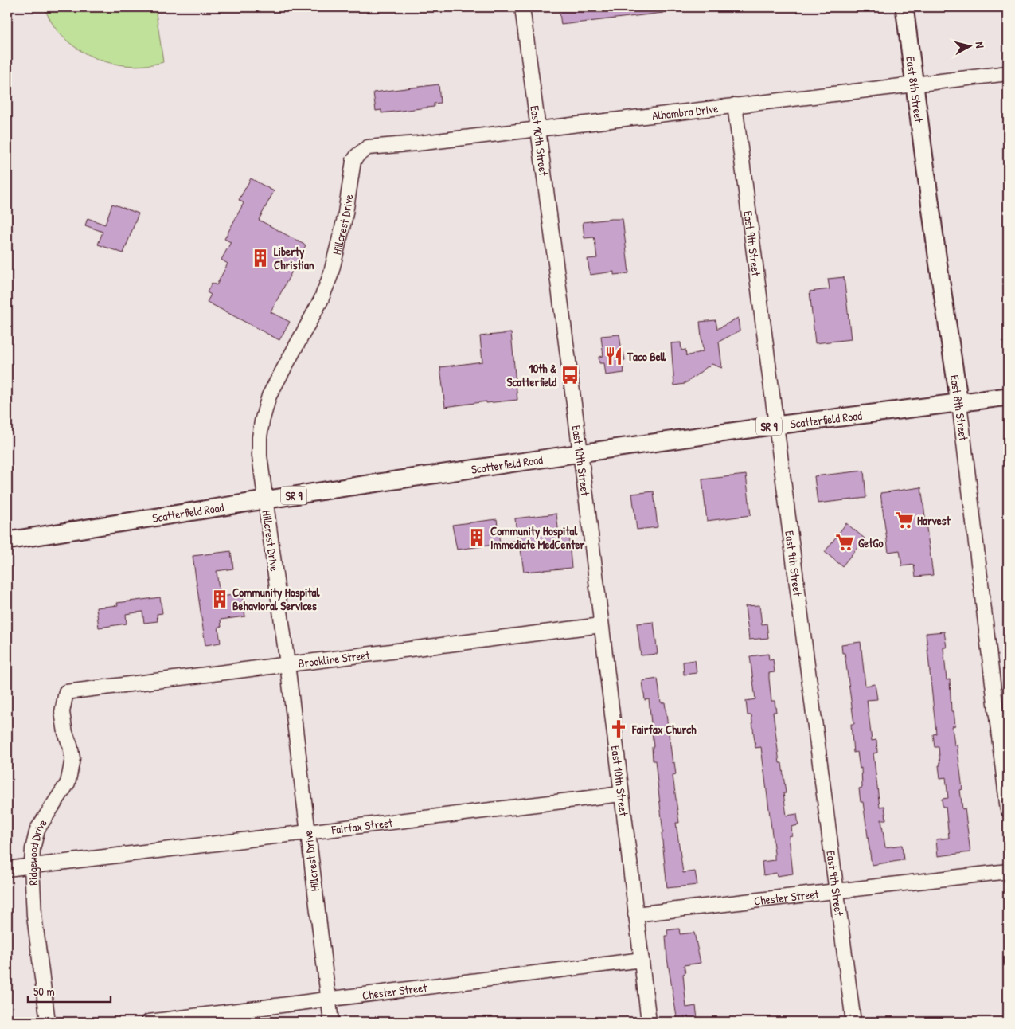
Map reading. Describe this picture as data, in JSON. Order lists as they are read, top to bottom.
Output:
{
  "streets": {
    "main road": ["East 8th Street", "Scatterfield Road", "SR 9"],
    "street": [
      "Alhambra Drive",
      "East 10th Street",
      "Hillcrest Drive",
      "East 9th Street",
      "Brookline Street",
      "Fairfax Street",
      "Ridgewood Drive",
      "Chester Street"
    ]
  },
  "crossings": [
    ["East 8th Street", "Alhambra Drive"],
    ["East 8th Street", "Scatterfield Road"],
    ["Alhambra Drive", "East 10th Street"],
    ["Alhambra Drive", "Hillcrest Drive"],
    ["Alhambra Drive", "East 9th Street"],
    ["East 10th Street", "Scatterfield Road"],
    ["East 10th Street", "Brookline Street"],
    ["East 10th Street", "Fairfax Street"],
    ["East 10th Street", "Chester Street"],
    ["Hillcrest Drive", "Scatterfield Road"],
    ["Hillcrest Drive", "Brookline Street"],
    ["Hillcrest Drive", "Fairfax Street"],
    ["Hillcrest Drive", "Chester Street"],
    ["East 9th Street", "Scatterfield Road"],
    ["East 9th Street", "Chester Street"],
    ["Brookline Street", "Ridgewood Drive"],
    ["Fairfax Street", "Ridgewood Drive"]
  ],
  "places": {
    "building": ["Liberty Christian", "Community Hospital Immediate MedCenter", "Community Hospital Behavioral Services"],
    "restaurant": ["Taco Bell"],
    "bus stop": ["10th & Scatterfield"],
    "supermarket": ["Harvest", "GetGo"],
    "church": ["Fairfax Church"]
  },
  "scale_bar": "50 m",
  "north": "right"
}
